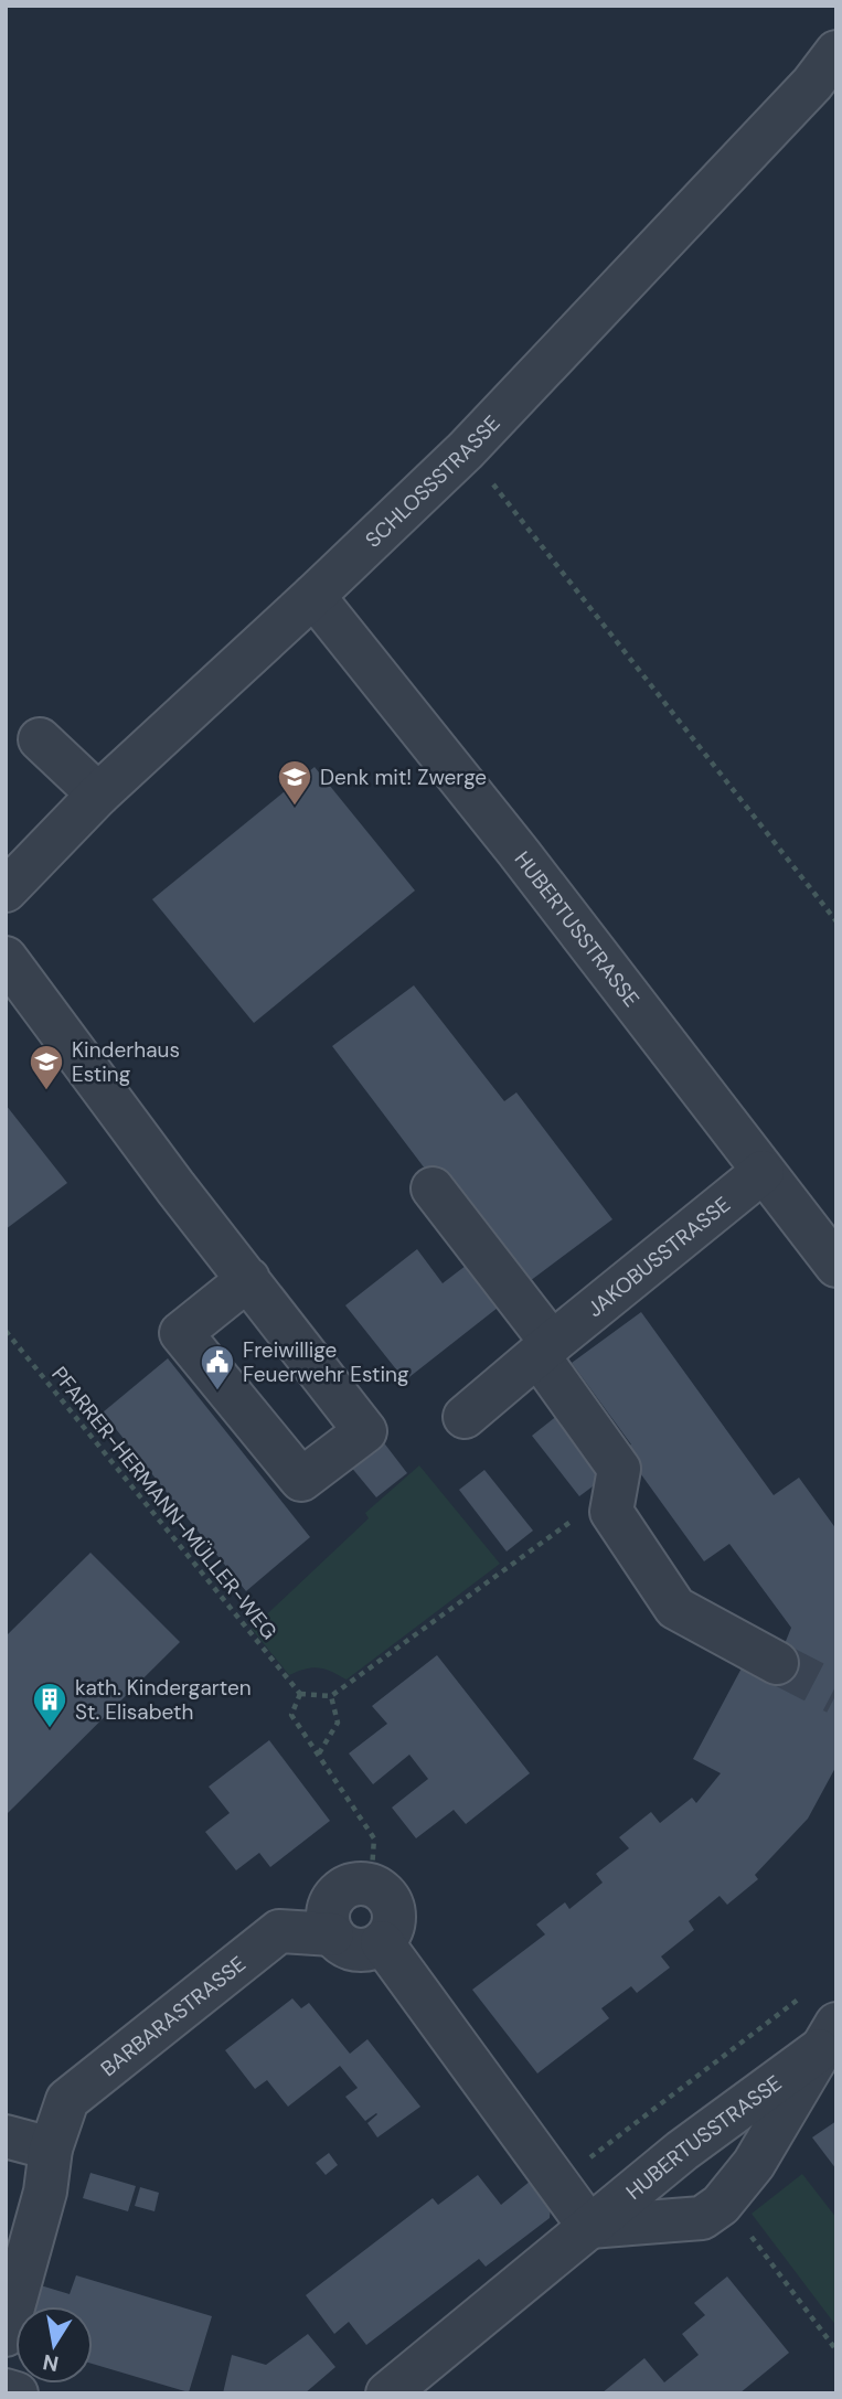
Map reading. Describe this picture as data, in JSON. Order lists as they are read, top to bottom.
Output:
{
  "streets": {
    "street": [
      "SCHLOSSSTRASSE",
      "HUBERTUSSTRASSE",
      "JAKOBUSSTRASSE",
      "BARBARASTRASSE"
    ],
    "path": ["PFARRER-HERMANN-MÜLLER-WEG"]
  },
  "crossings": [
    ["SCHLOSSSTRASSE", "HUBERTUSSTRASSE"],
    ["HUBERTUSSTRASSE", "JAKOBUSSTRASSE"]
  ],
  "places": {
    "school or university": ["Denk mit! Zwerge", "Kinderhaus Esting"],
    "public building": ["Freiwillige Feuerwehr Esting"],
    "building": ["kath. Kindergarten St. Elisabeth"]
  },
  "north": "bottom"
}
